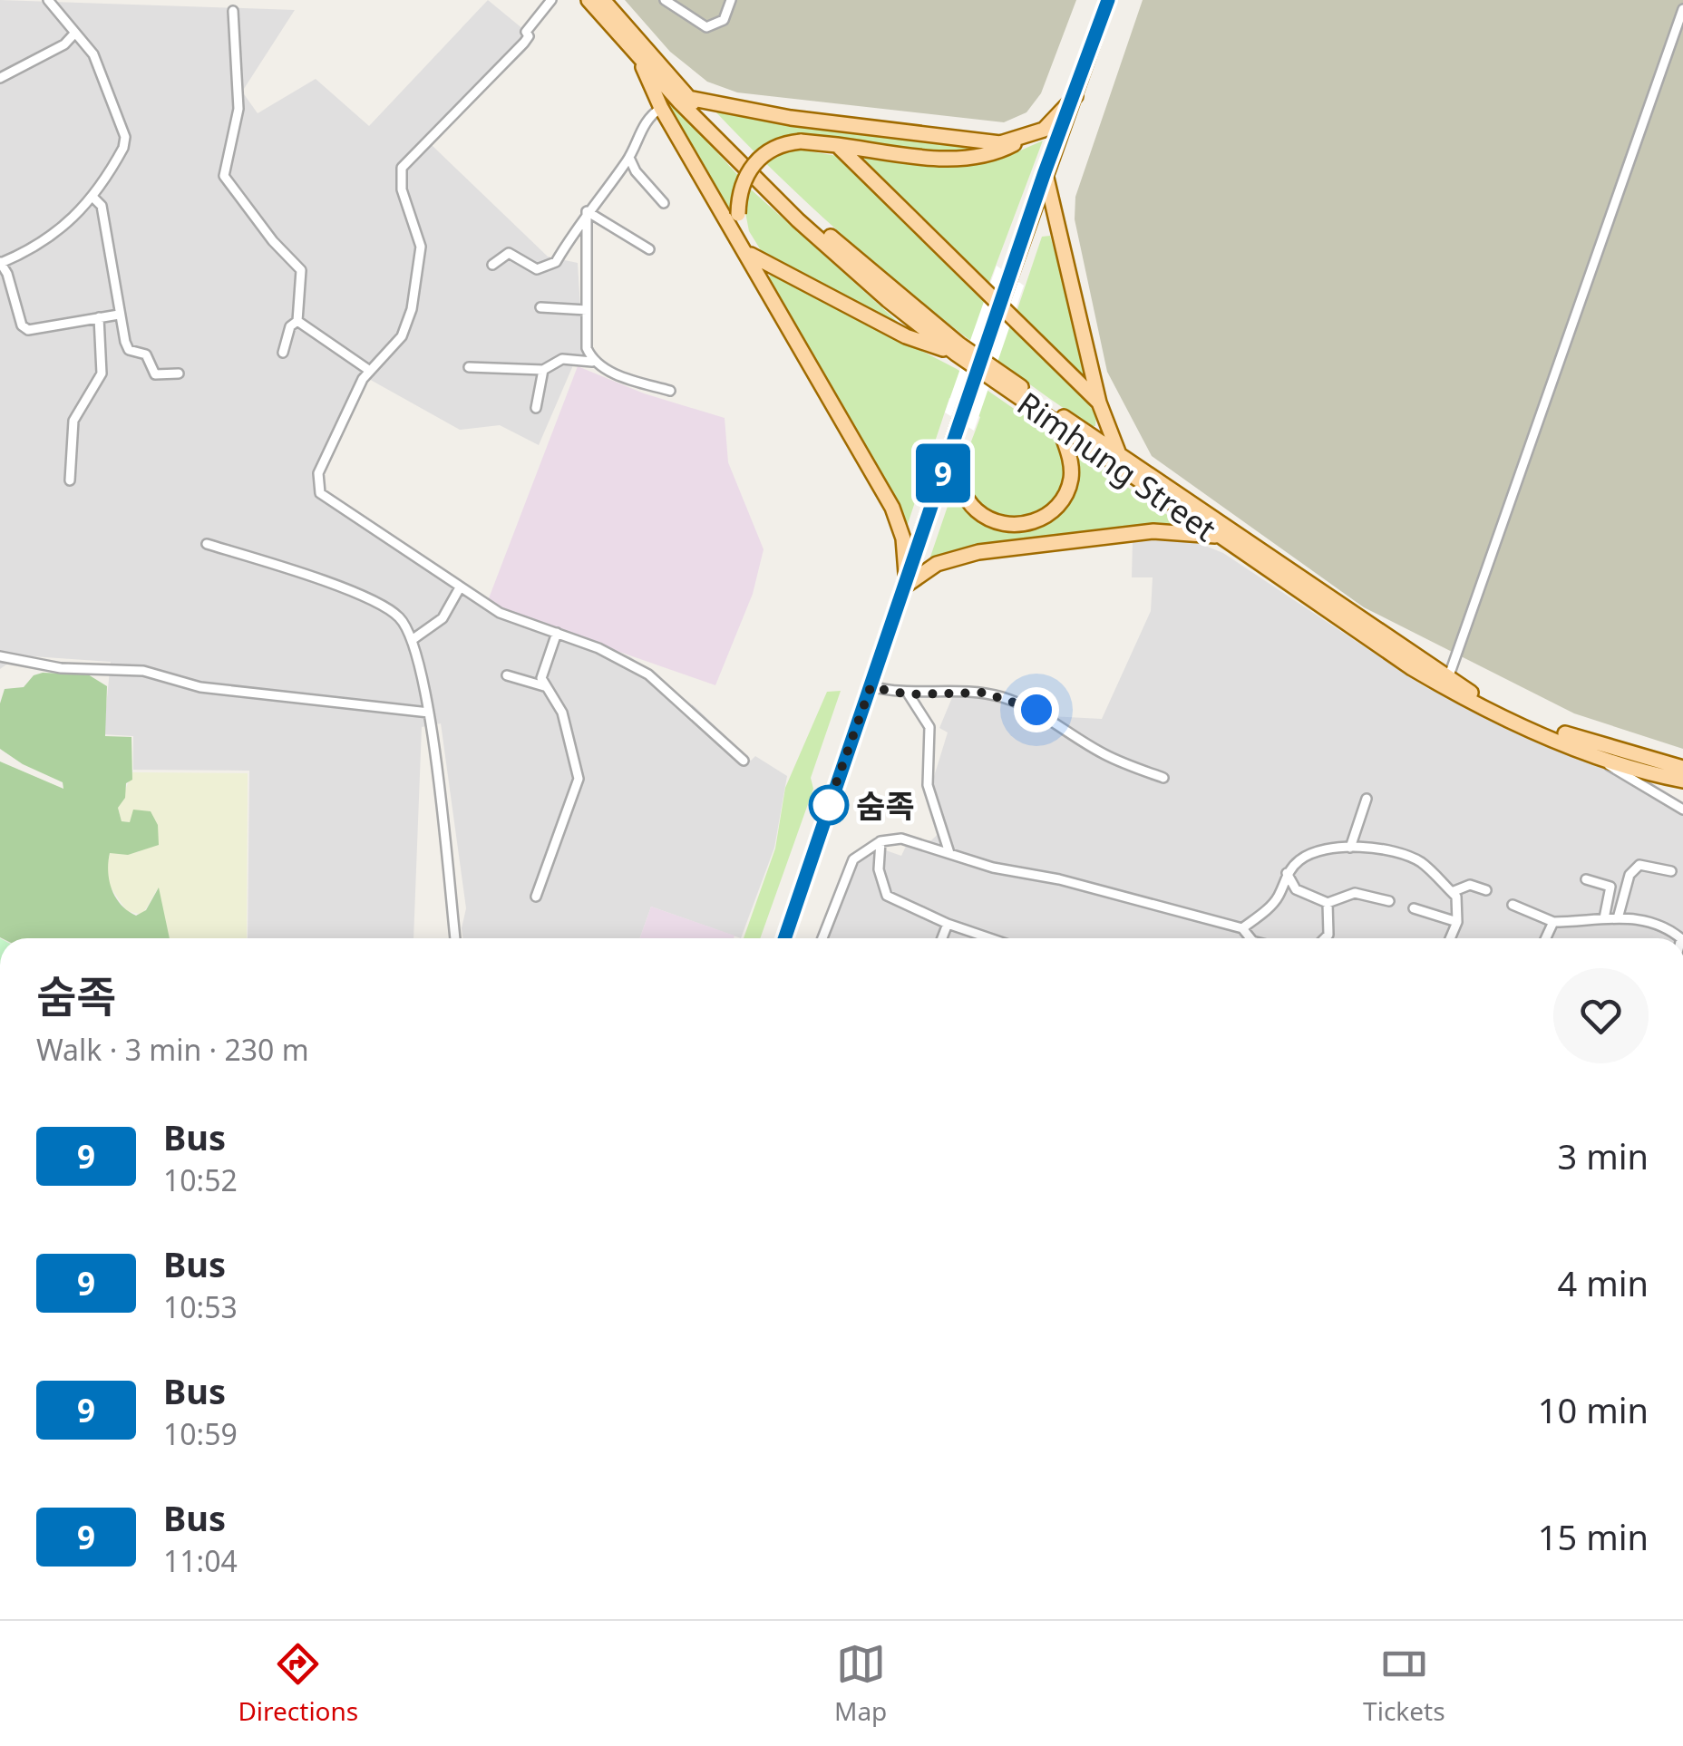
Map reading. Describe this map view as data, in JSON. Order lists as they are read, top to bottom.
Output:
{
  "streets": {
    "main road": ["Rimhung Street"]
  },
  "places": ["숨족"],
  "lines": ["bus line 9"],
  "page": {
    "on_map": "9",
    "heading": ["숨족", "Walk · 3 min · 230 m"],
    "list": [
      {
        "mark": "9",
        "name": "Bus",
        "note": "10:52",
        "value": "3 min"
      },
      {
        "mark": "9",
        "name": "Bus",
        "note": "10:53",
        "value": "4 min"
      },
      {
        "mark": "9",
        "name": "Bus",
        "note": "10:59",
        "value": "10 min"
      },
      {
        "mark": "9",
        "name": "Bus",
        "note": "11:04",
        "value": "15 min"
      }
    ],
    "tabs": ["Directions", "Map", "Tickets"]
  }
}
